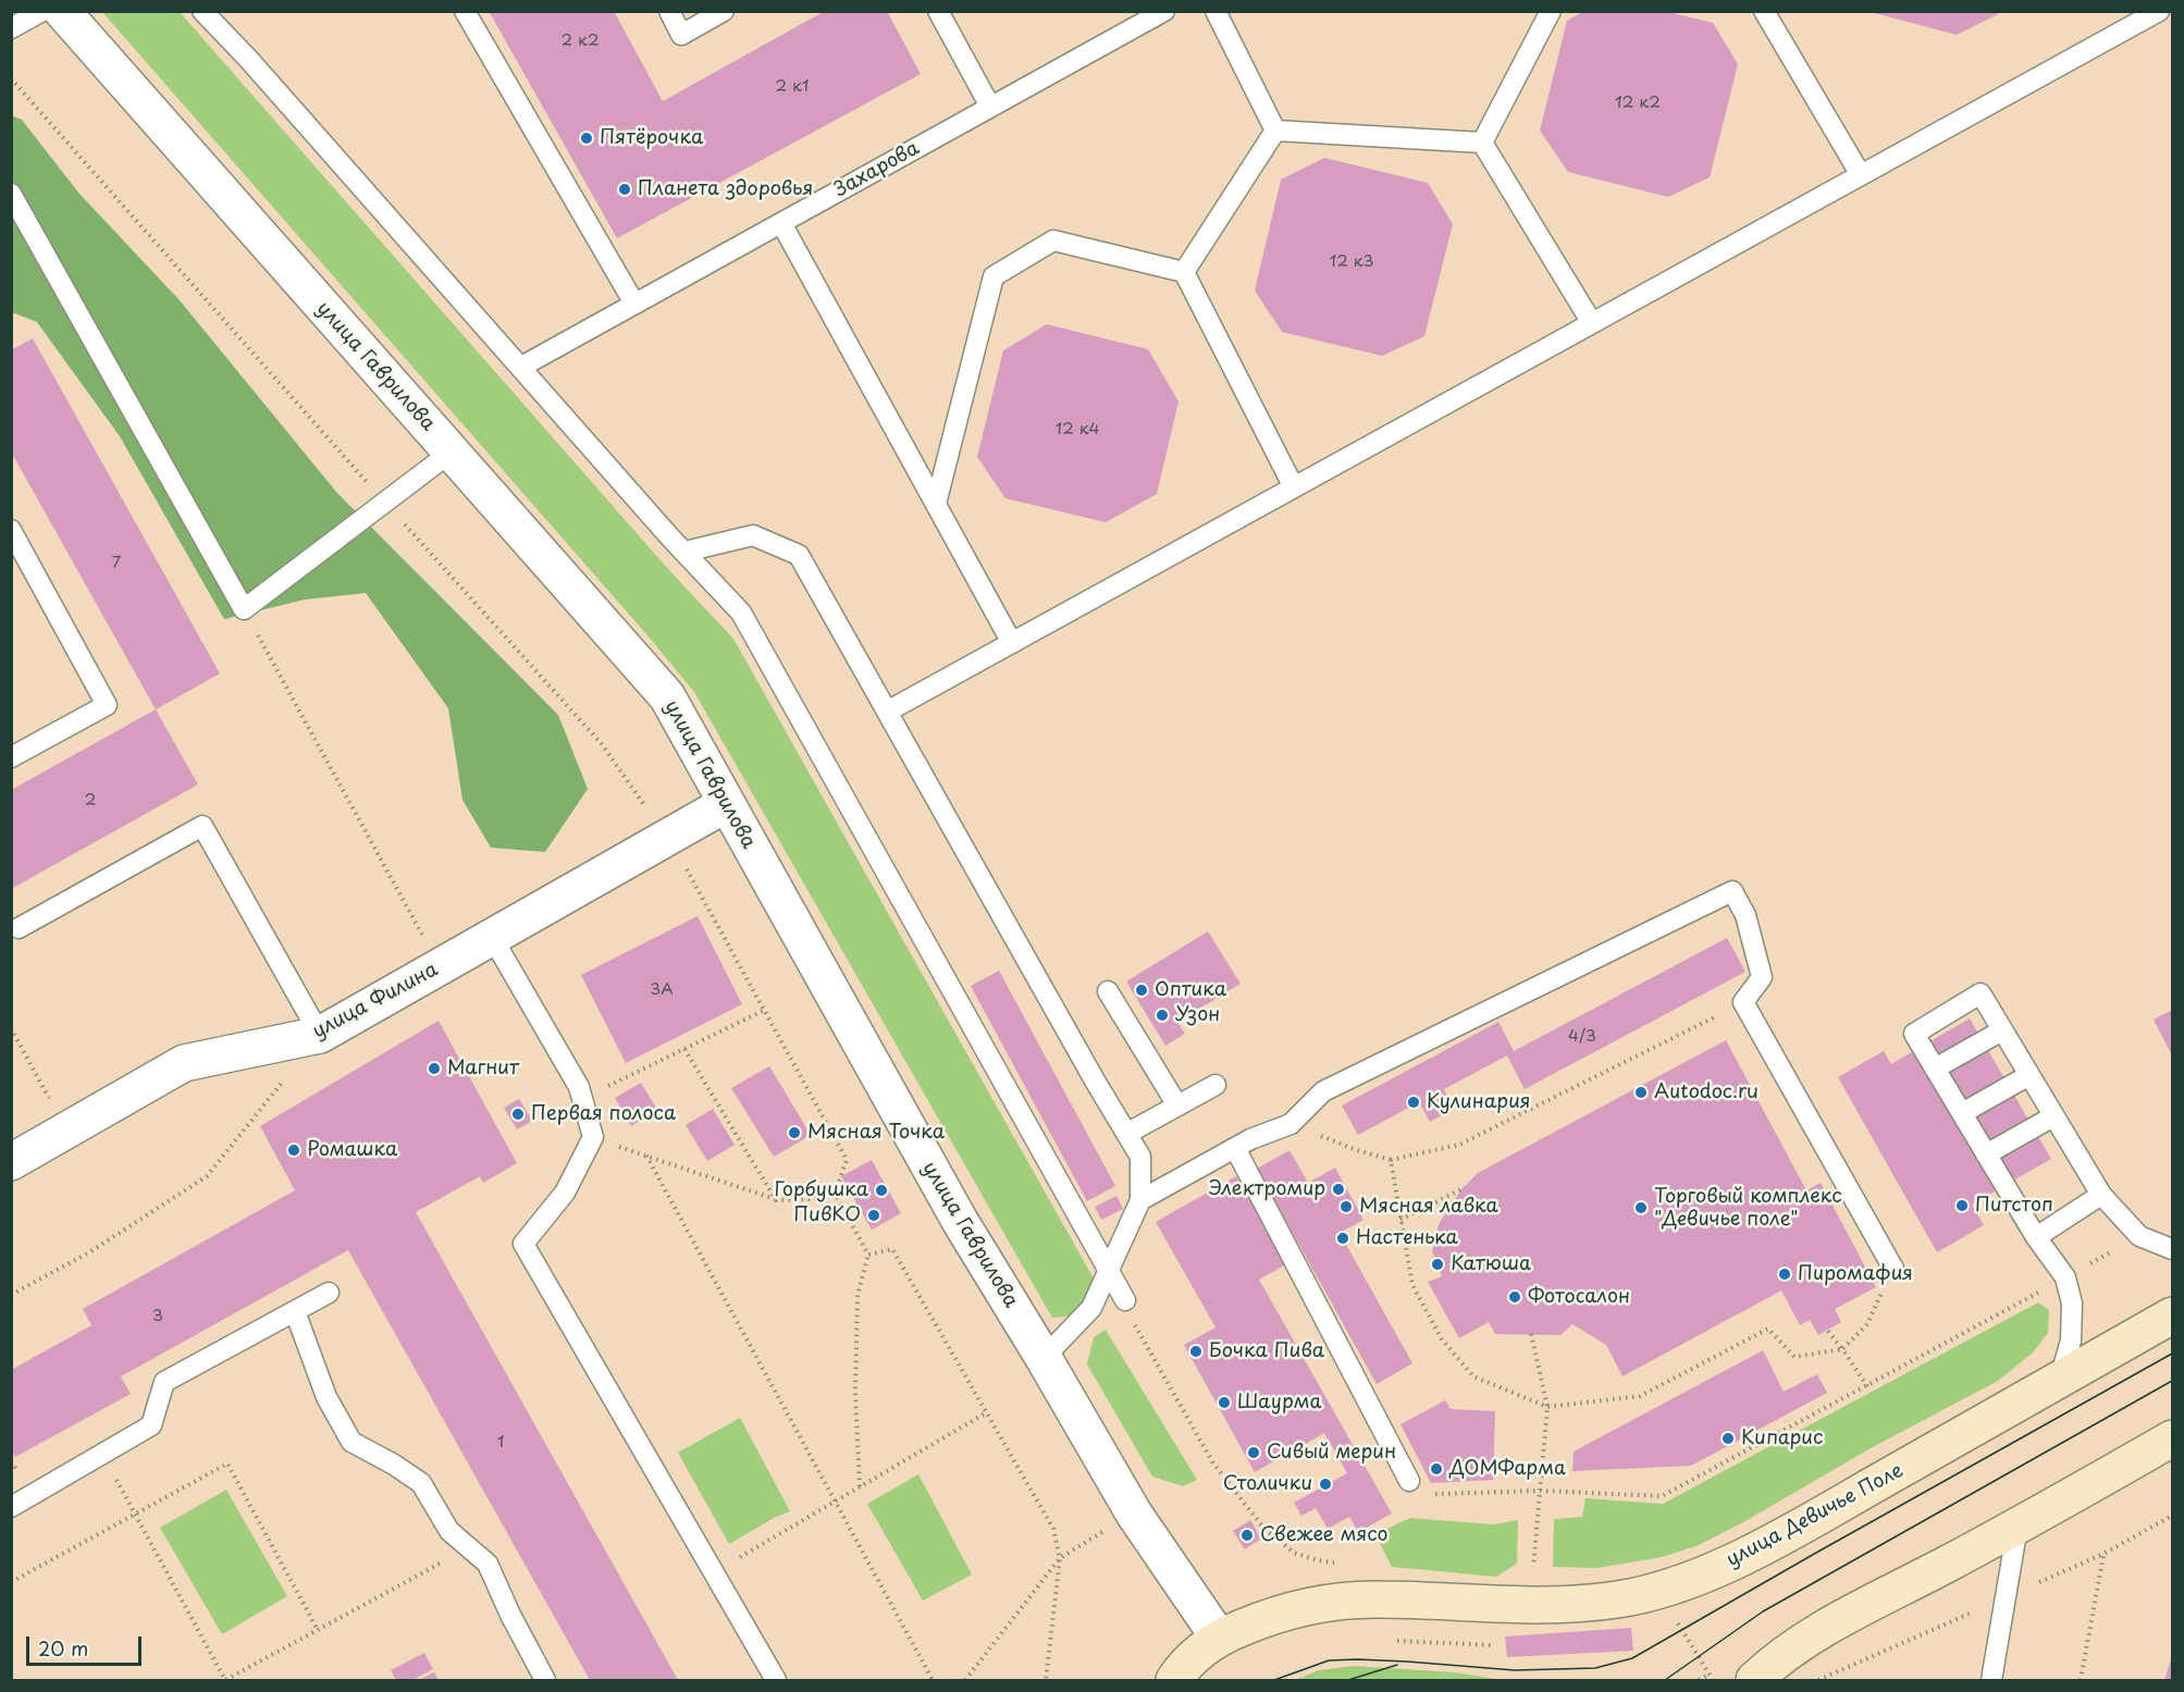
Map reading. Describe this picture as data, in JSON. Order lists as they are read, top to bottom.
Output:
{
  "streets": {
    "main road": ["улица Девичье Поле"],
    "street": ["улица Гаврилова", "улица Филина"],
    "lane": ["Захарова"]
  },
  "crossings": [
    ["улица Гаврилова", "улица Филина"],
    ["улица Гаврилова", "улица Девичье Поле"]
  ],
  "places": [
    "Пятёрочка",
    "Планета здоровья",
    "Оптика",
    "Узон",
    "Магнит",
    "Autodoc.ru",
    "Кулинария",
    "Первая полоса",
    "Мясная Точка",
    "Ромашка",
    "Электромир",
    "Горбушка",
    "Питстоп",
    "Мясная лавка",
    "Торговый комплекс \"Девичье поле\"",
    "ПивКО",
    "Настенька",
    "Катюша",
    "Пиромафия",
    "Фотосалон",
    "Бочка Пива",
    "Шаурма",
    "Кипарис",
    "Сивый мерин",
    "ДОМФарма",
    "Столички",
    "Свежее мясо"
  ],
  "house_numbers": [
    "2 к2",
    "2 к1",
    "12 к2",
    "12 к3",
    "12 к4",
    "7",
    "2",
    "3А",
    "4/3",
    "3",
    "1"
  ],
  "scale_bar": "20 m"
}
